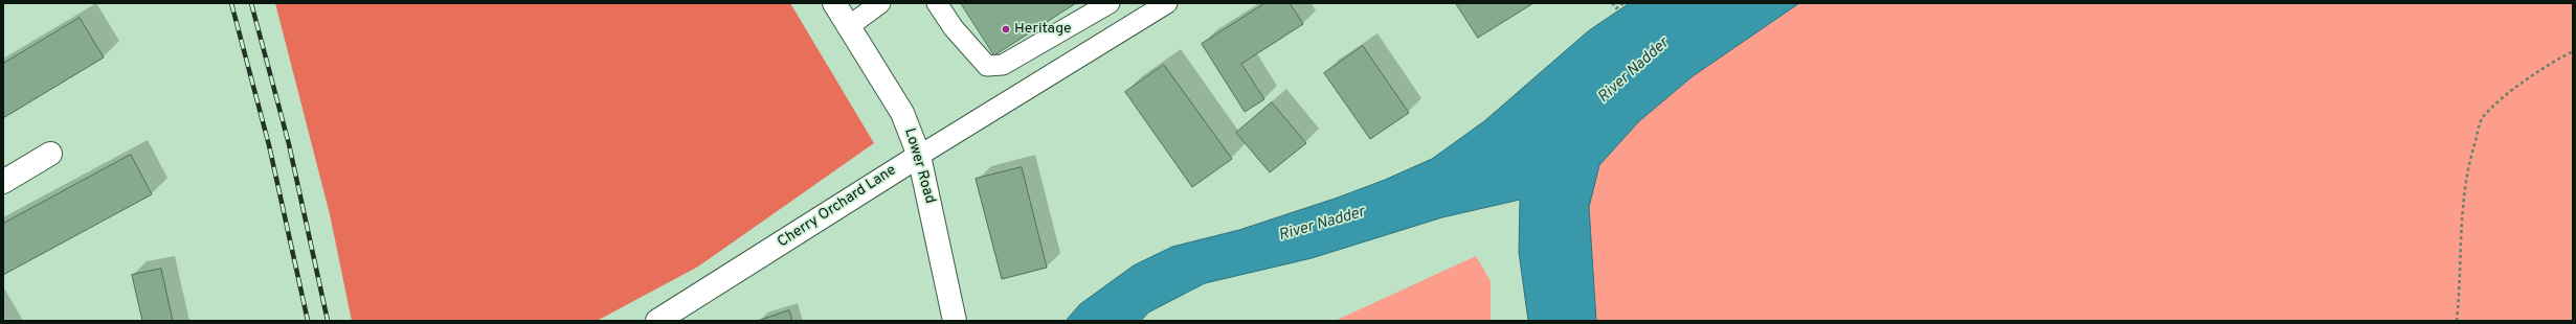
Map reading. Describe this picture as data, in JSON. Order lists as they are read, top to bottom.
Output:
{
  "streets": {
    "street": ["Lower Road", "Cherry Orchard Lane"]
  },
  "crossings": [
    ["Lower Road", "Cherry Orchard Lane"]
  ],
  "water": ["River Nadder"],
  "places": ["Heritage"]
}
